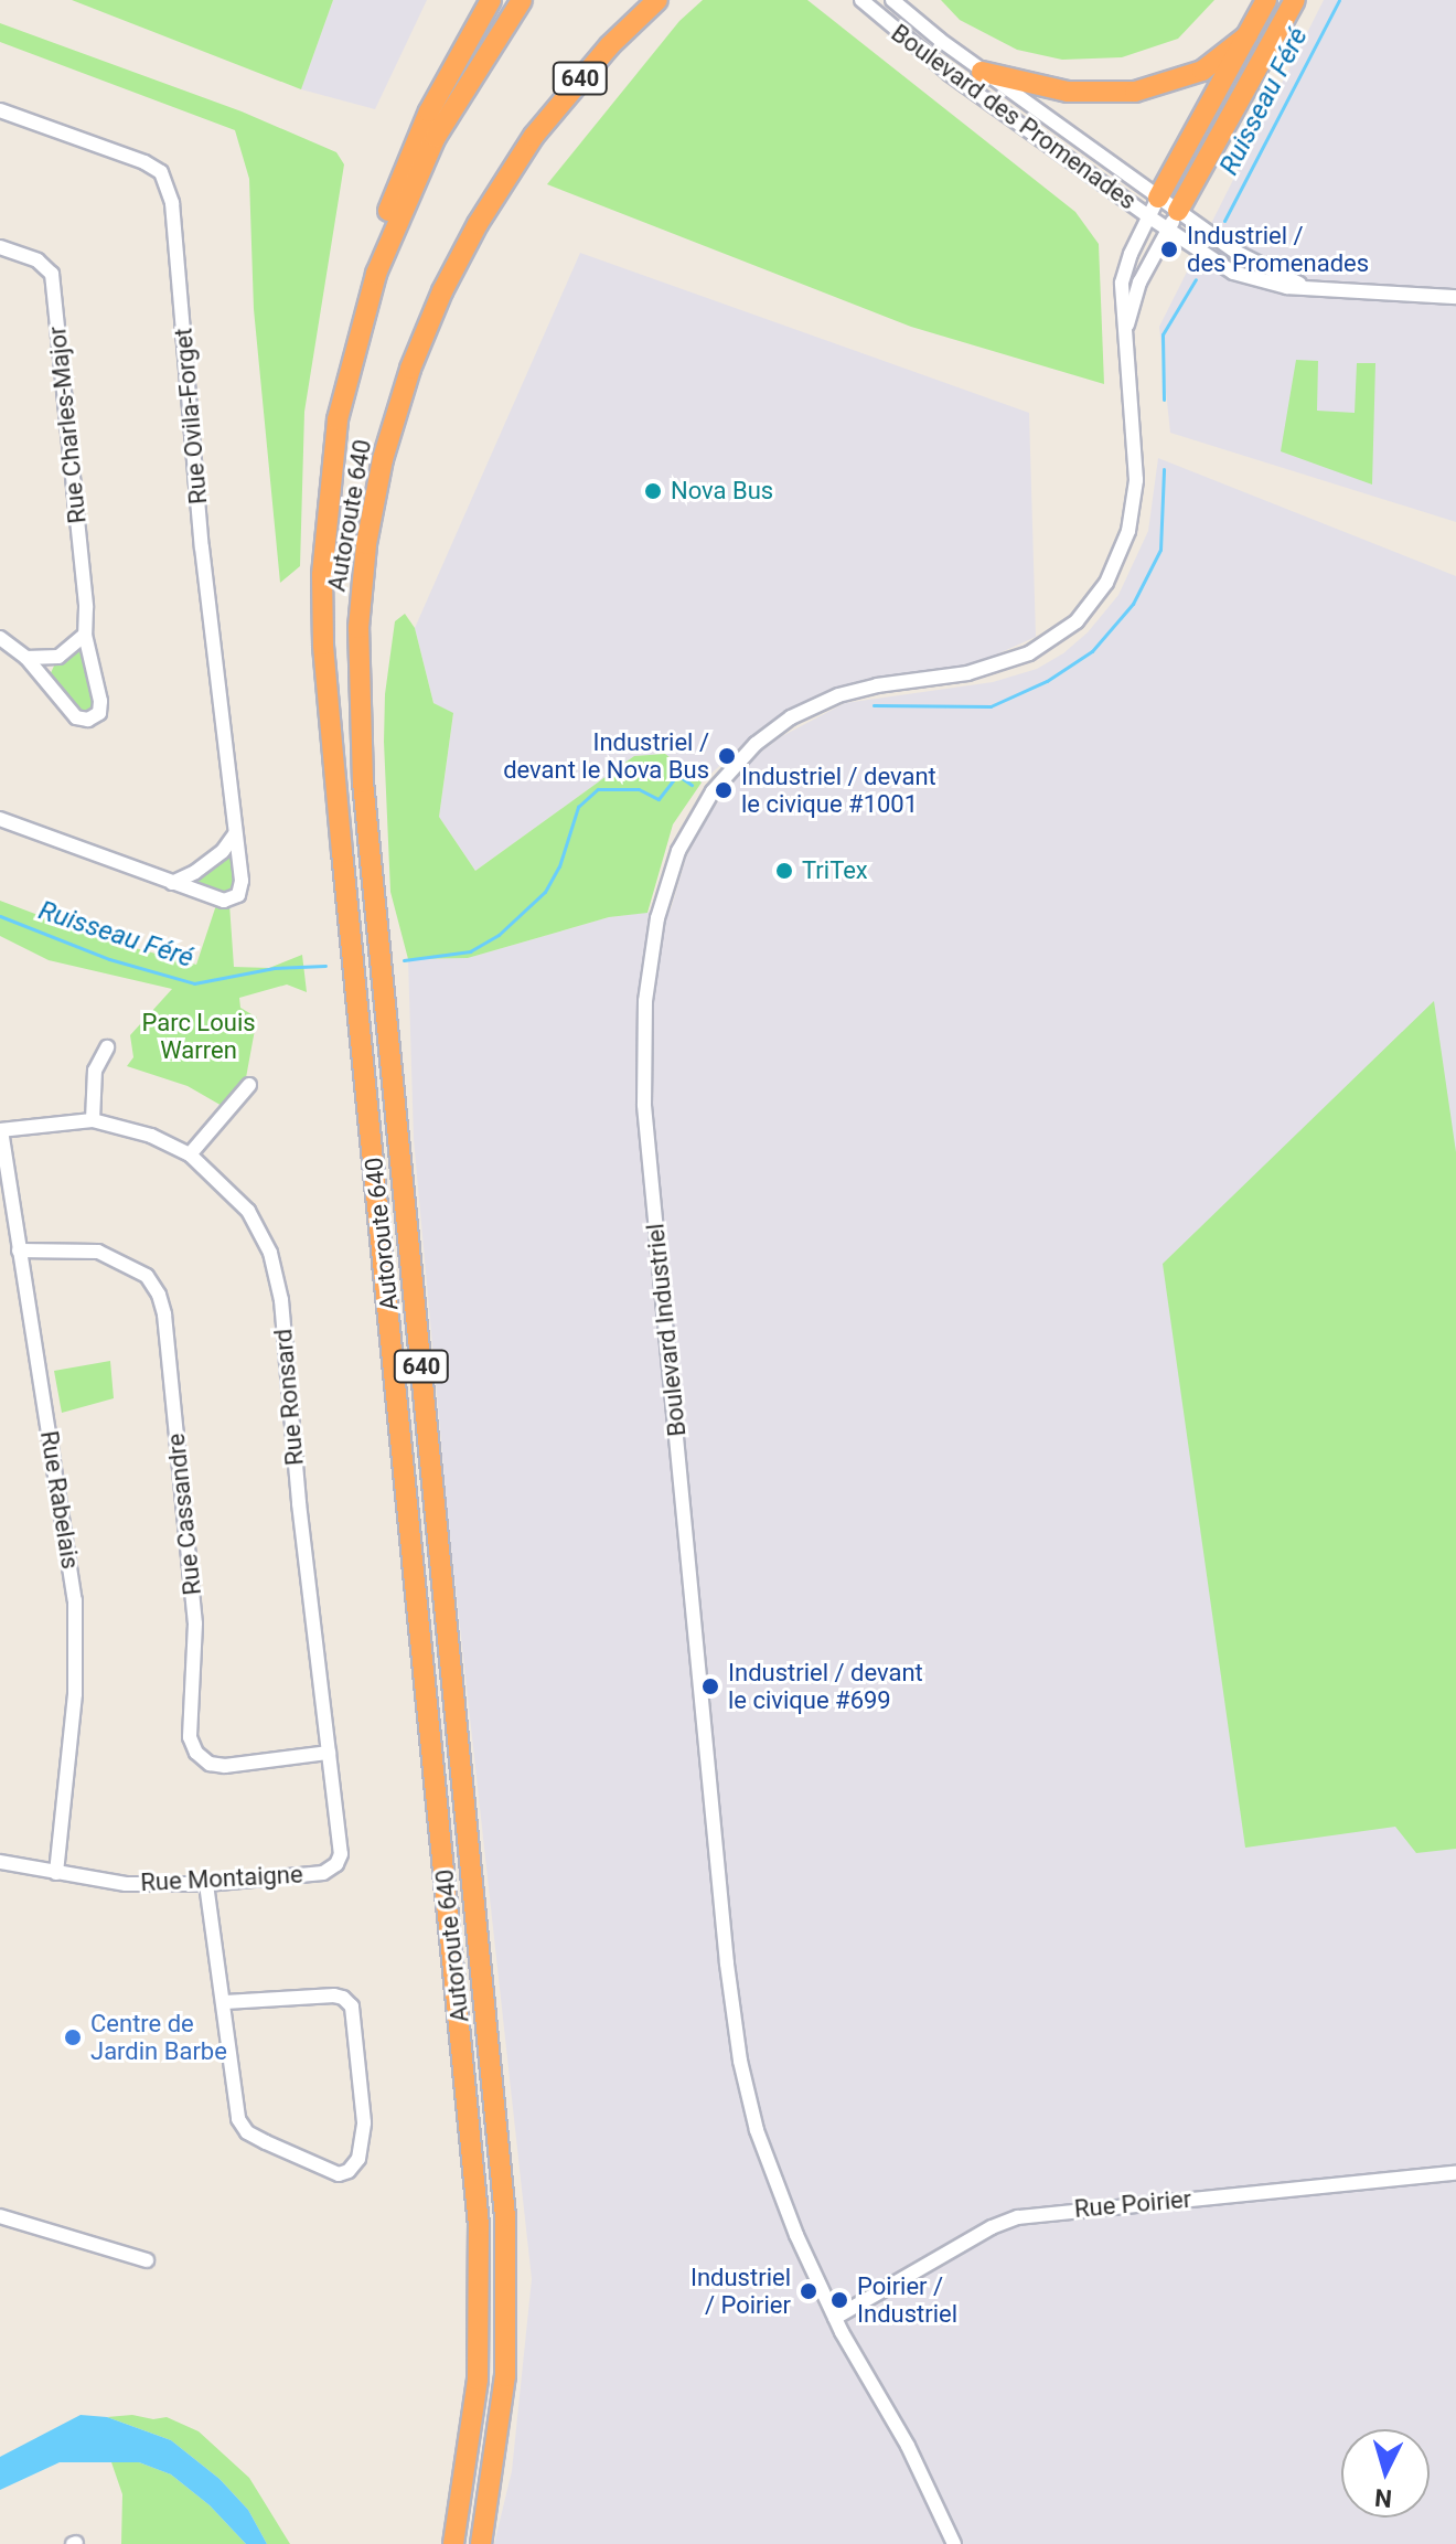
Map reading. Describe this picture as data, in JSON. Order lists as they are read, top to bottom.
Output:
{
  "streets": {
    "highway": ["640", "Autoroute 640"],
    "street": [
      "Boulevard des Promenades",
      "Rue Ovila-Forget",
      "Rue Charles-Major",
      "Boulevard Industriel",
      "Rue Ronsard",
      "Rue Rabelais",
      "Rue Cassandre",
      "Rue Montaigne",
      "Rue Poirier"
    ]
  },
  "crossings": [
    ["Boulevard des Promenades", "Boulevard Industriel"],
    ["Boulevard Industriel", "Rue Poirier"],
    ["Rue Ronsard", "Rue Rabelais"],
    ["Rue Ronsard", "Rue Cassandre"],
    ["Rue Ronsard", "Rue Montaigne"],
    ["Rue Rabelais", "Rue Cassandre"],
    ["Rue Rabelais", "Rue Montaigne"]
  ],
  "water": ["Ruisseau Féré"],
  "parks": ["Parc Louis Warren"],
  "places": [
    "Industriel / des Promenades",
    "Nova Bus",
    "Industriel / devant le Nova Bus",
    "Industriel / devant le civique #1001",
    "TriTex",
    "Industriel / devant le civique #699",
    "Centre de Jardin Barbe",
    "Industriel / Poirier",
    "Poirier / Industriel"
  ],
  "north": "bottom"
}
